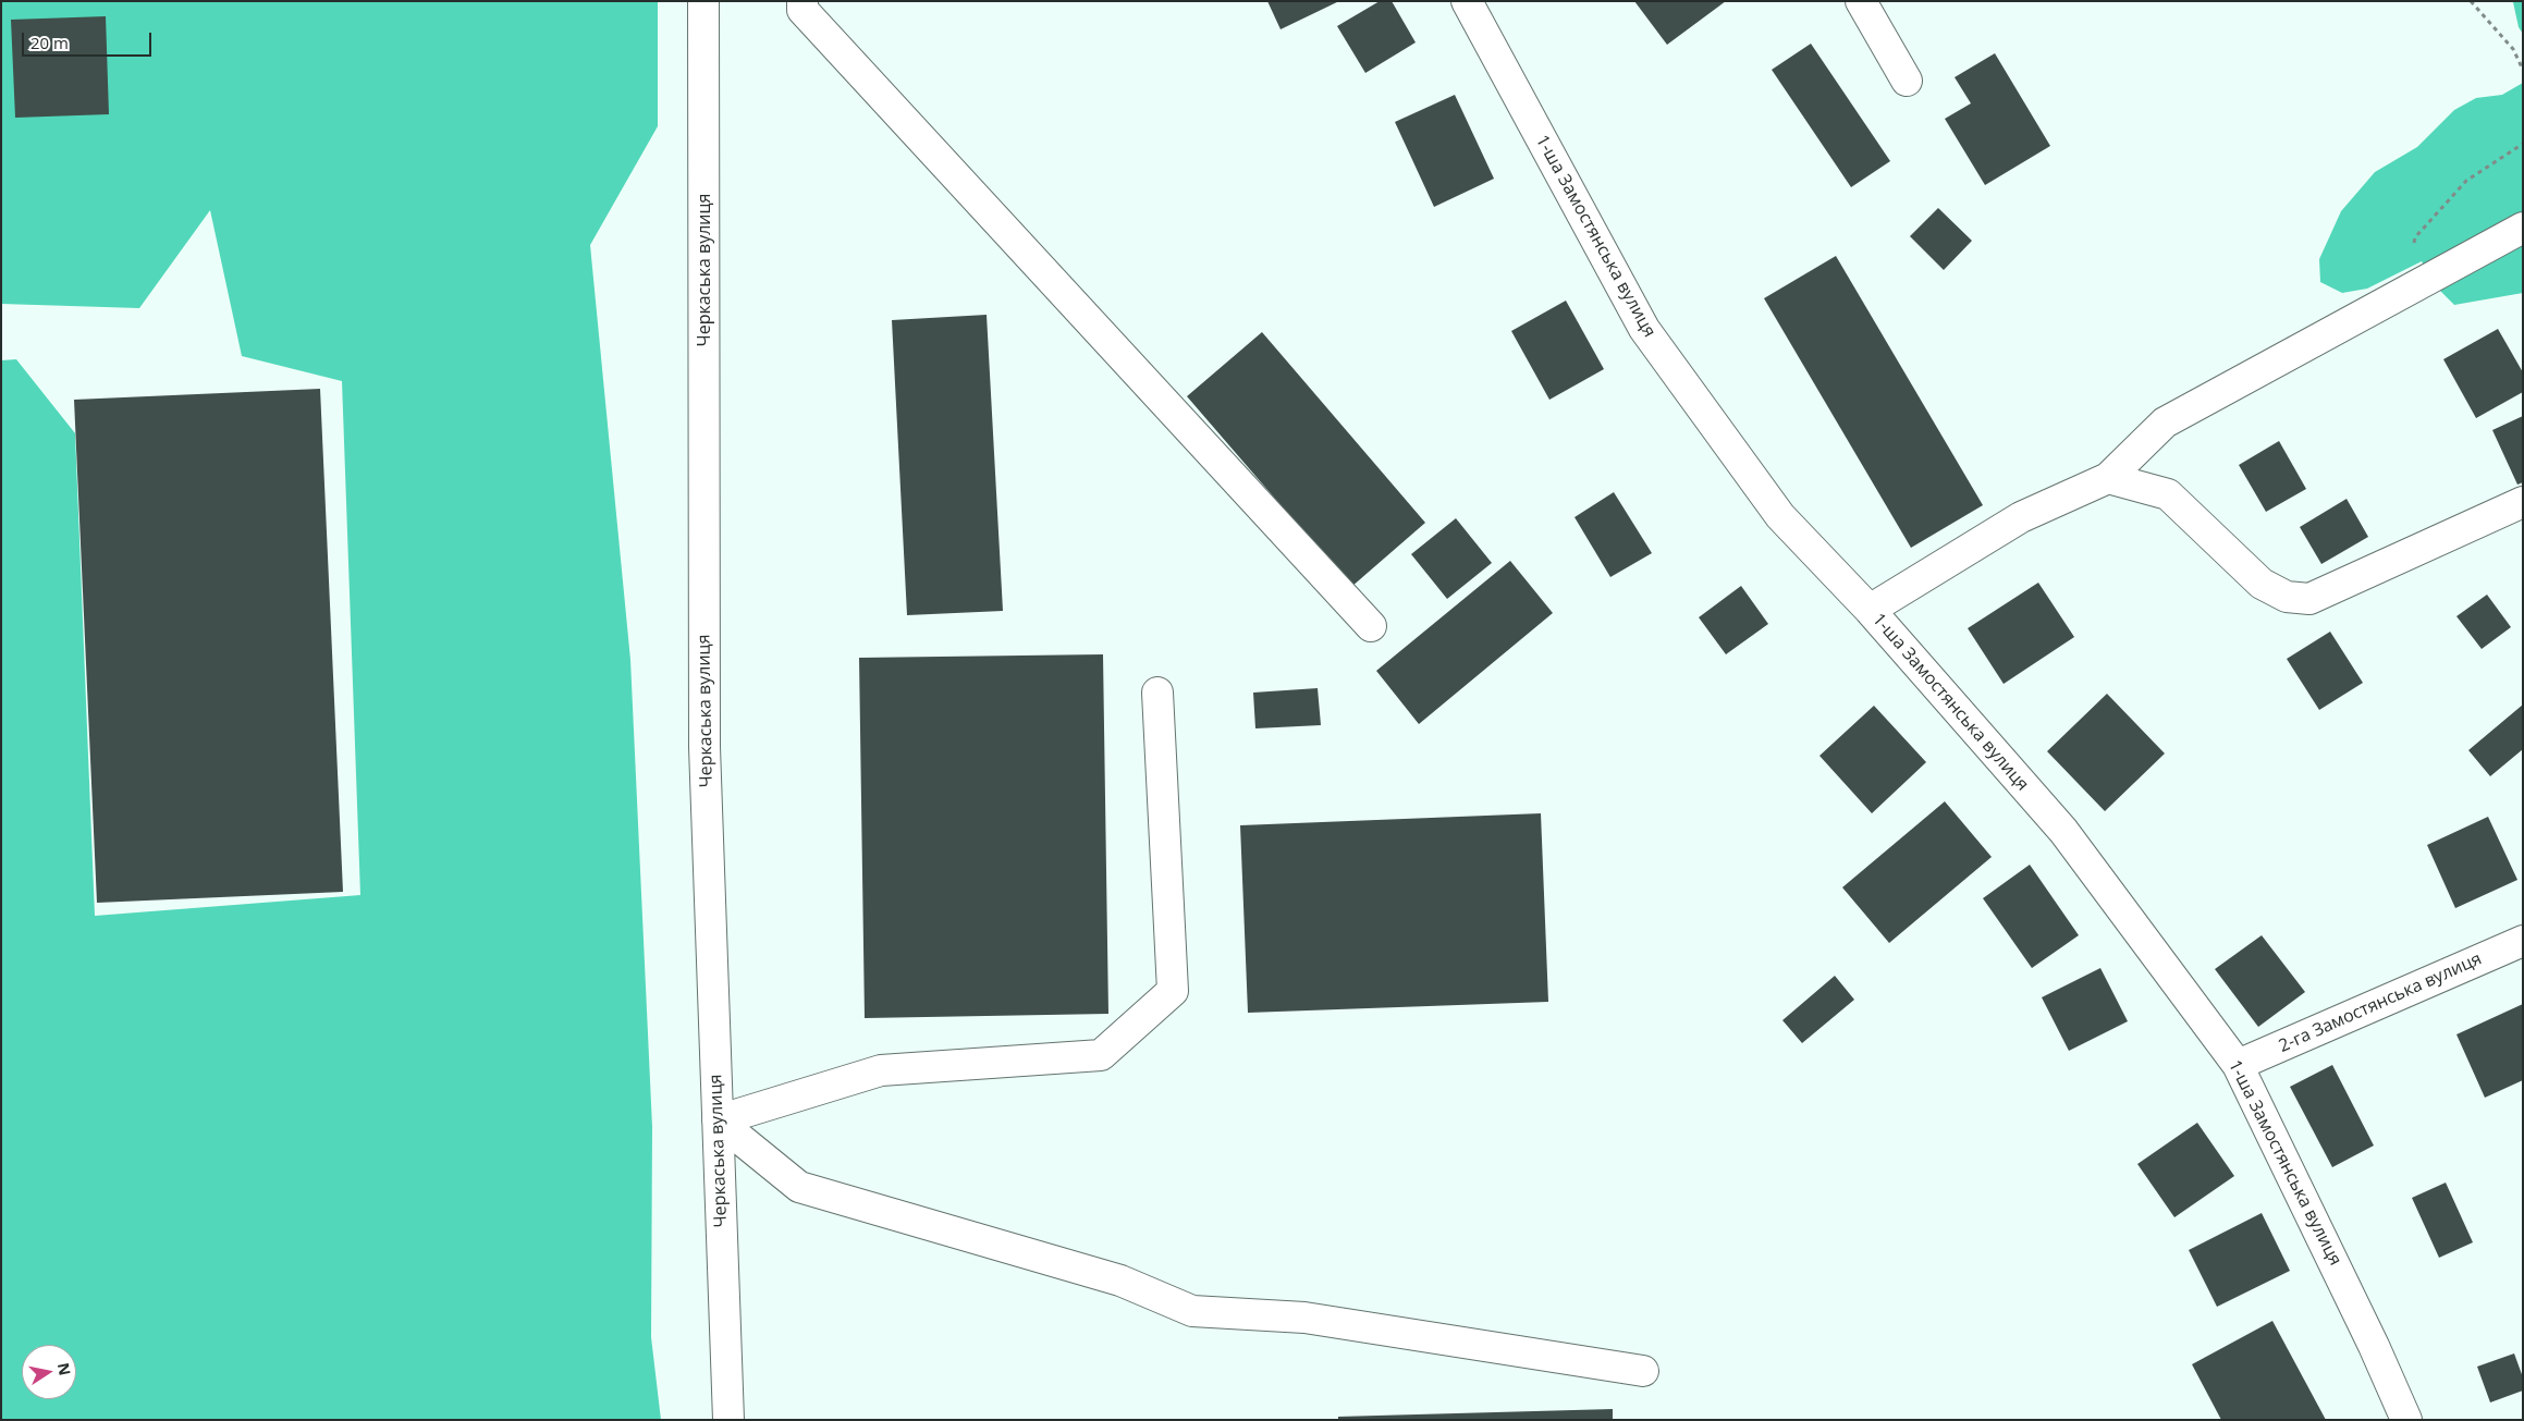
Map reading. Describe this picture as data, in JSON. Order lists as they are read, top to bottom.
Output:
{
  "streets": {
    "street": ["1-ша Замостянська вулиця", "Черкаська вулиця", "2-га Замостянська вулиця"]
  },
  "crossings": [
    ["1-ша Замостянська вулиця", "2-га Замостянська вулиця"]
  ],
  "scale_bar": "20 m",
  "north": "right"
}
